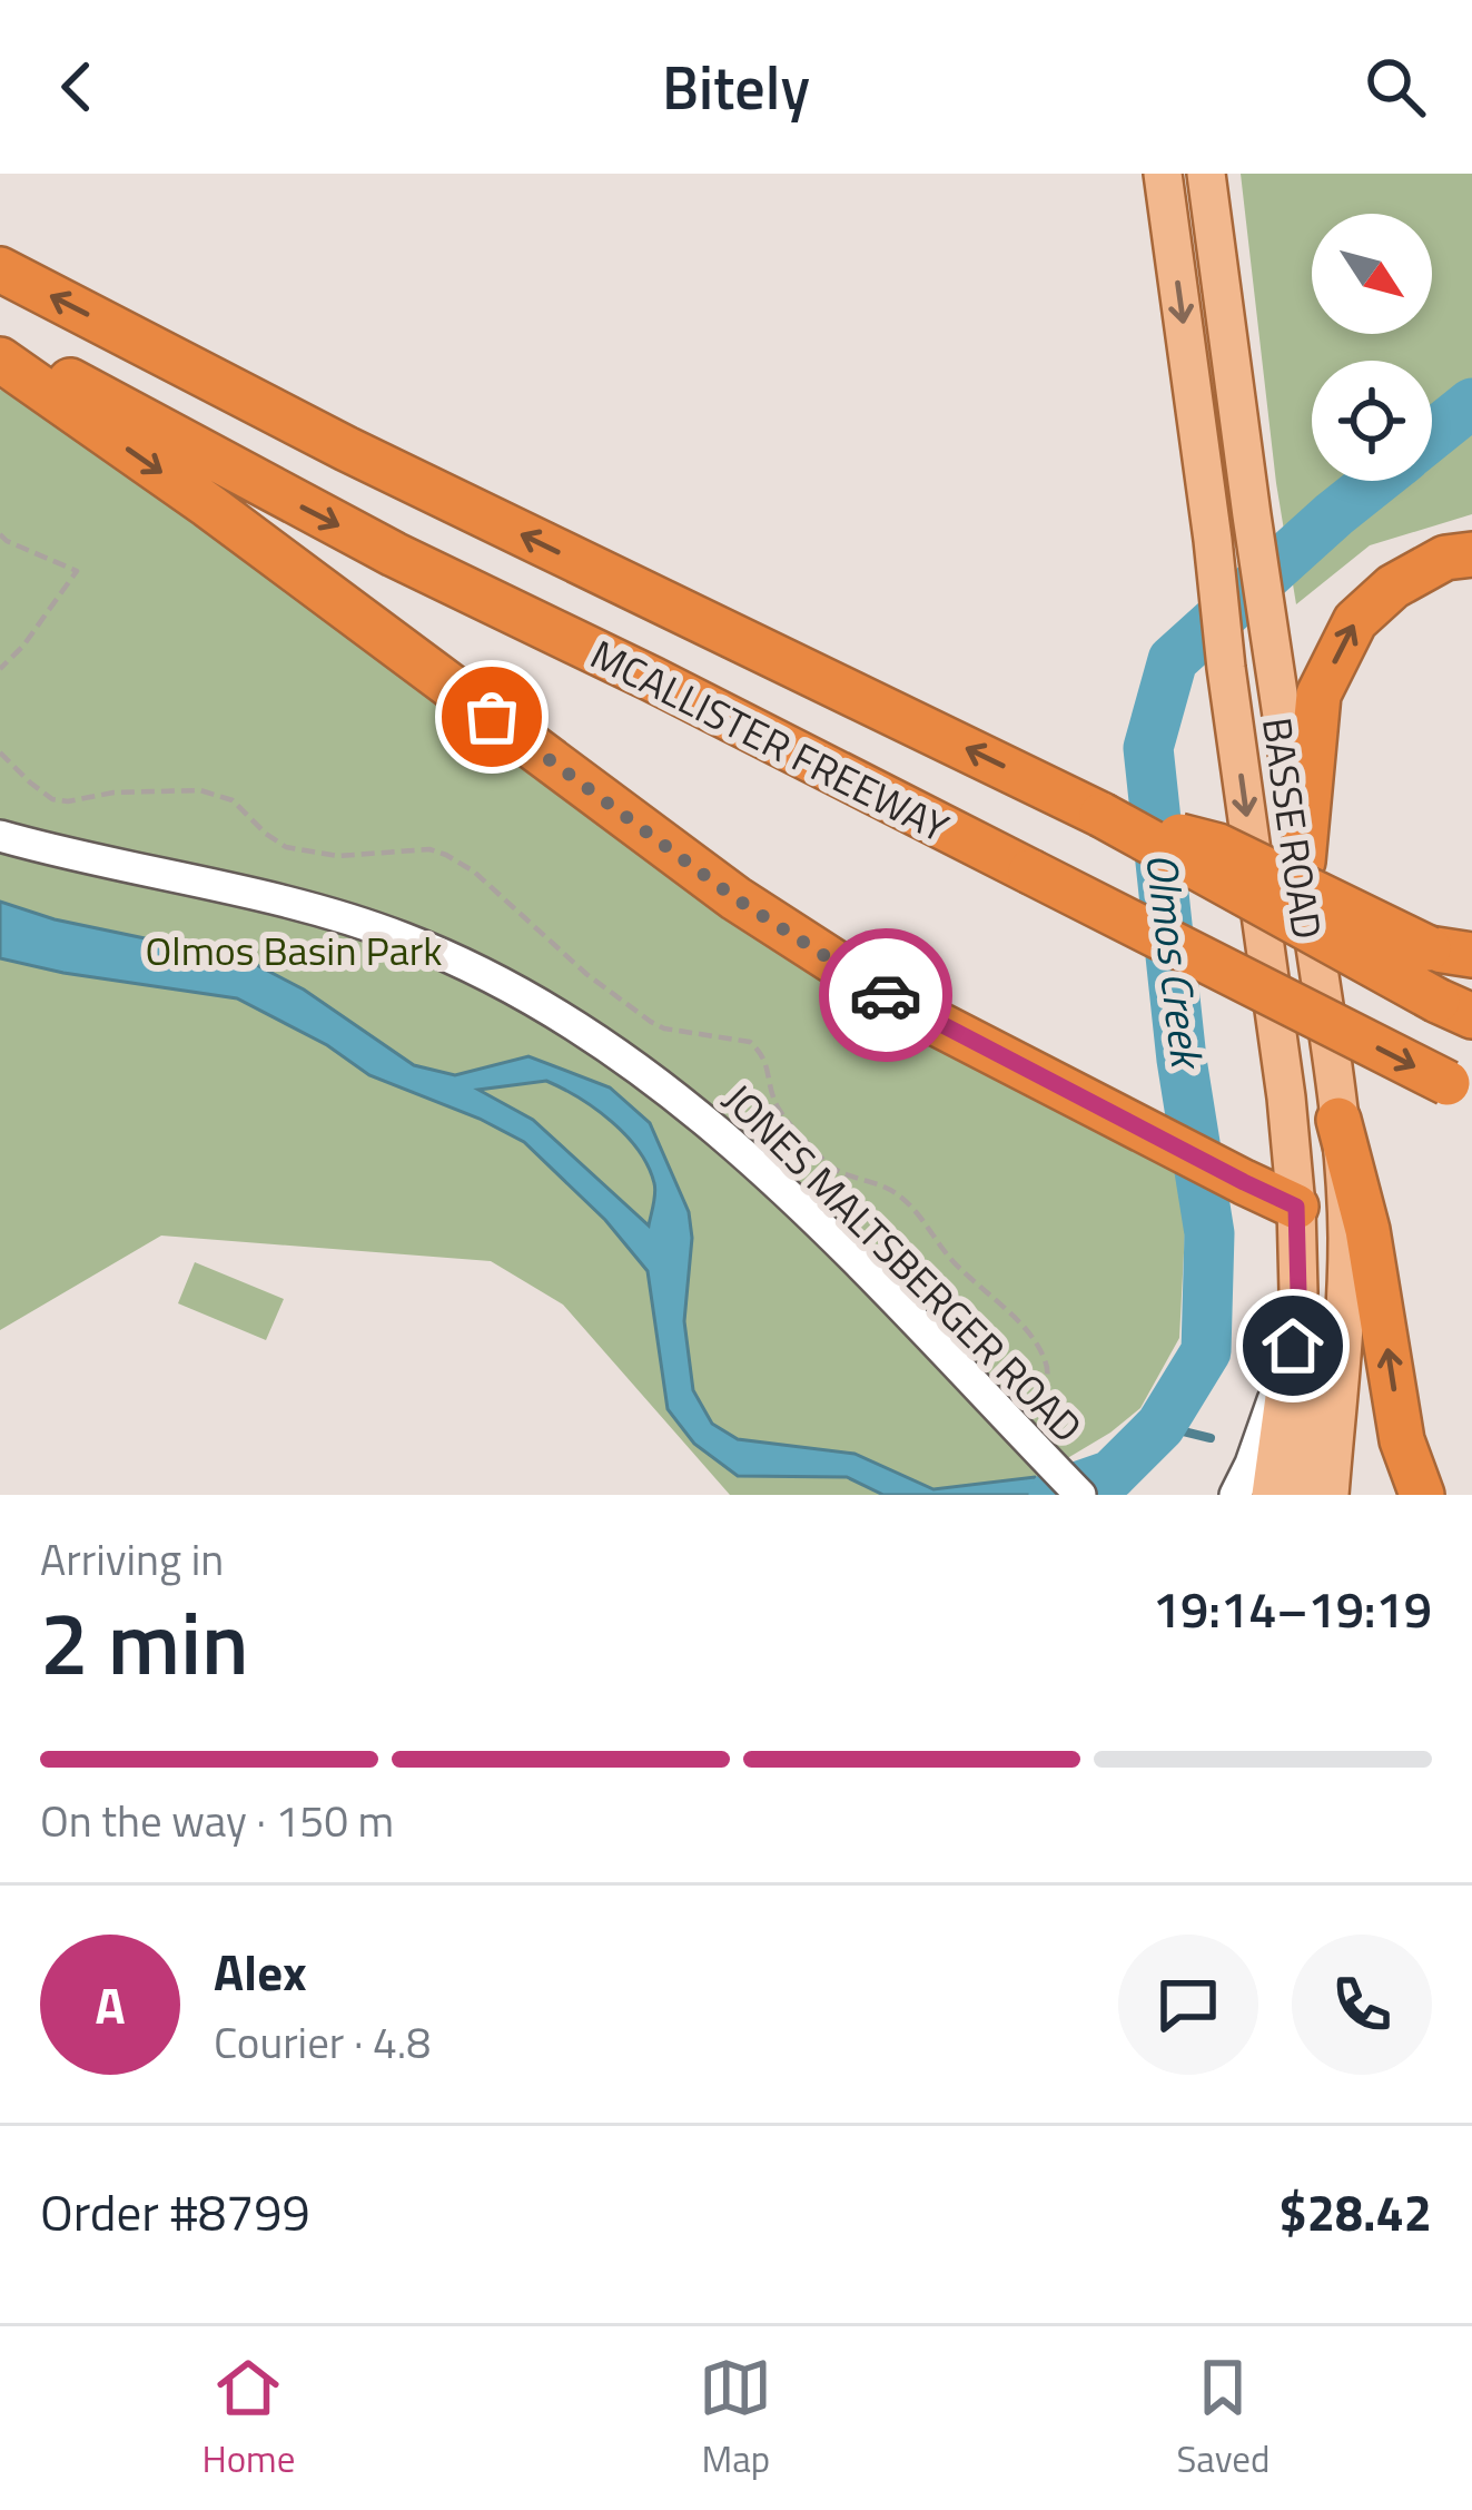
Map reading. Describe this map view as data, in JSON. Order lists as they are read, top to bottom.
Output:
{
  "streets": {
    "highway": ["MCALLISTER FREEWAY"],
    "main road": ["BASSE ROAD"],
    "street": ["JONES MALTSBERGER ROAD"]
  },
  "water": ["Olmos Creek"],
  "parks": ["Olmos Basin Park"],
  "north": "bottom right",
  "page": {
    "header": "Bitely",
    "heading": ["2 min", "Arriving in", "19:14–19:19"],
    "panel": [
      "Alex",
      "Courier · 4.8",
      "Order #8799",
      "$28.42"
    ],
    "bar": "On the way · 150 m",
    "round": "A",
    "tabs": ["Home", "Map", "Saved"]
  }
}
